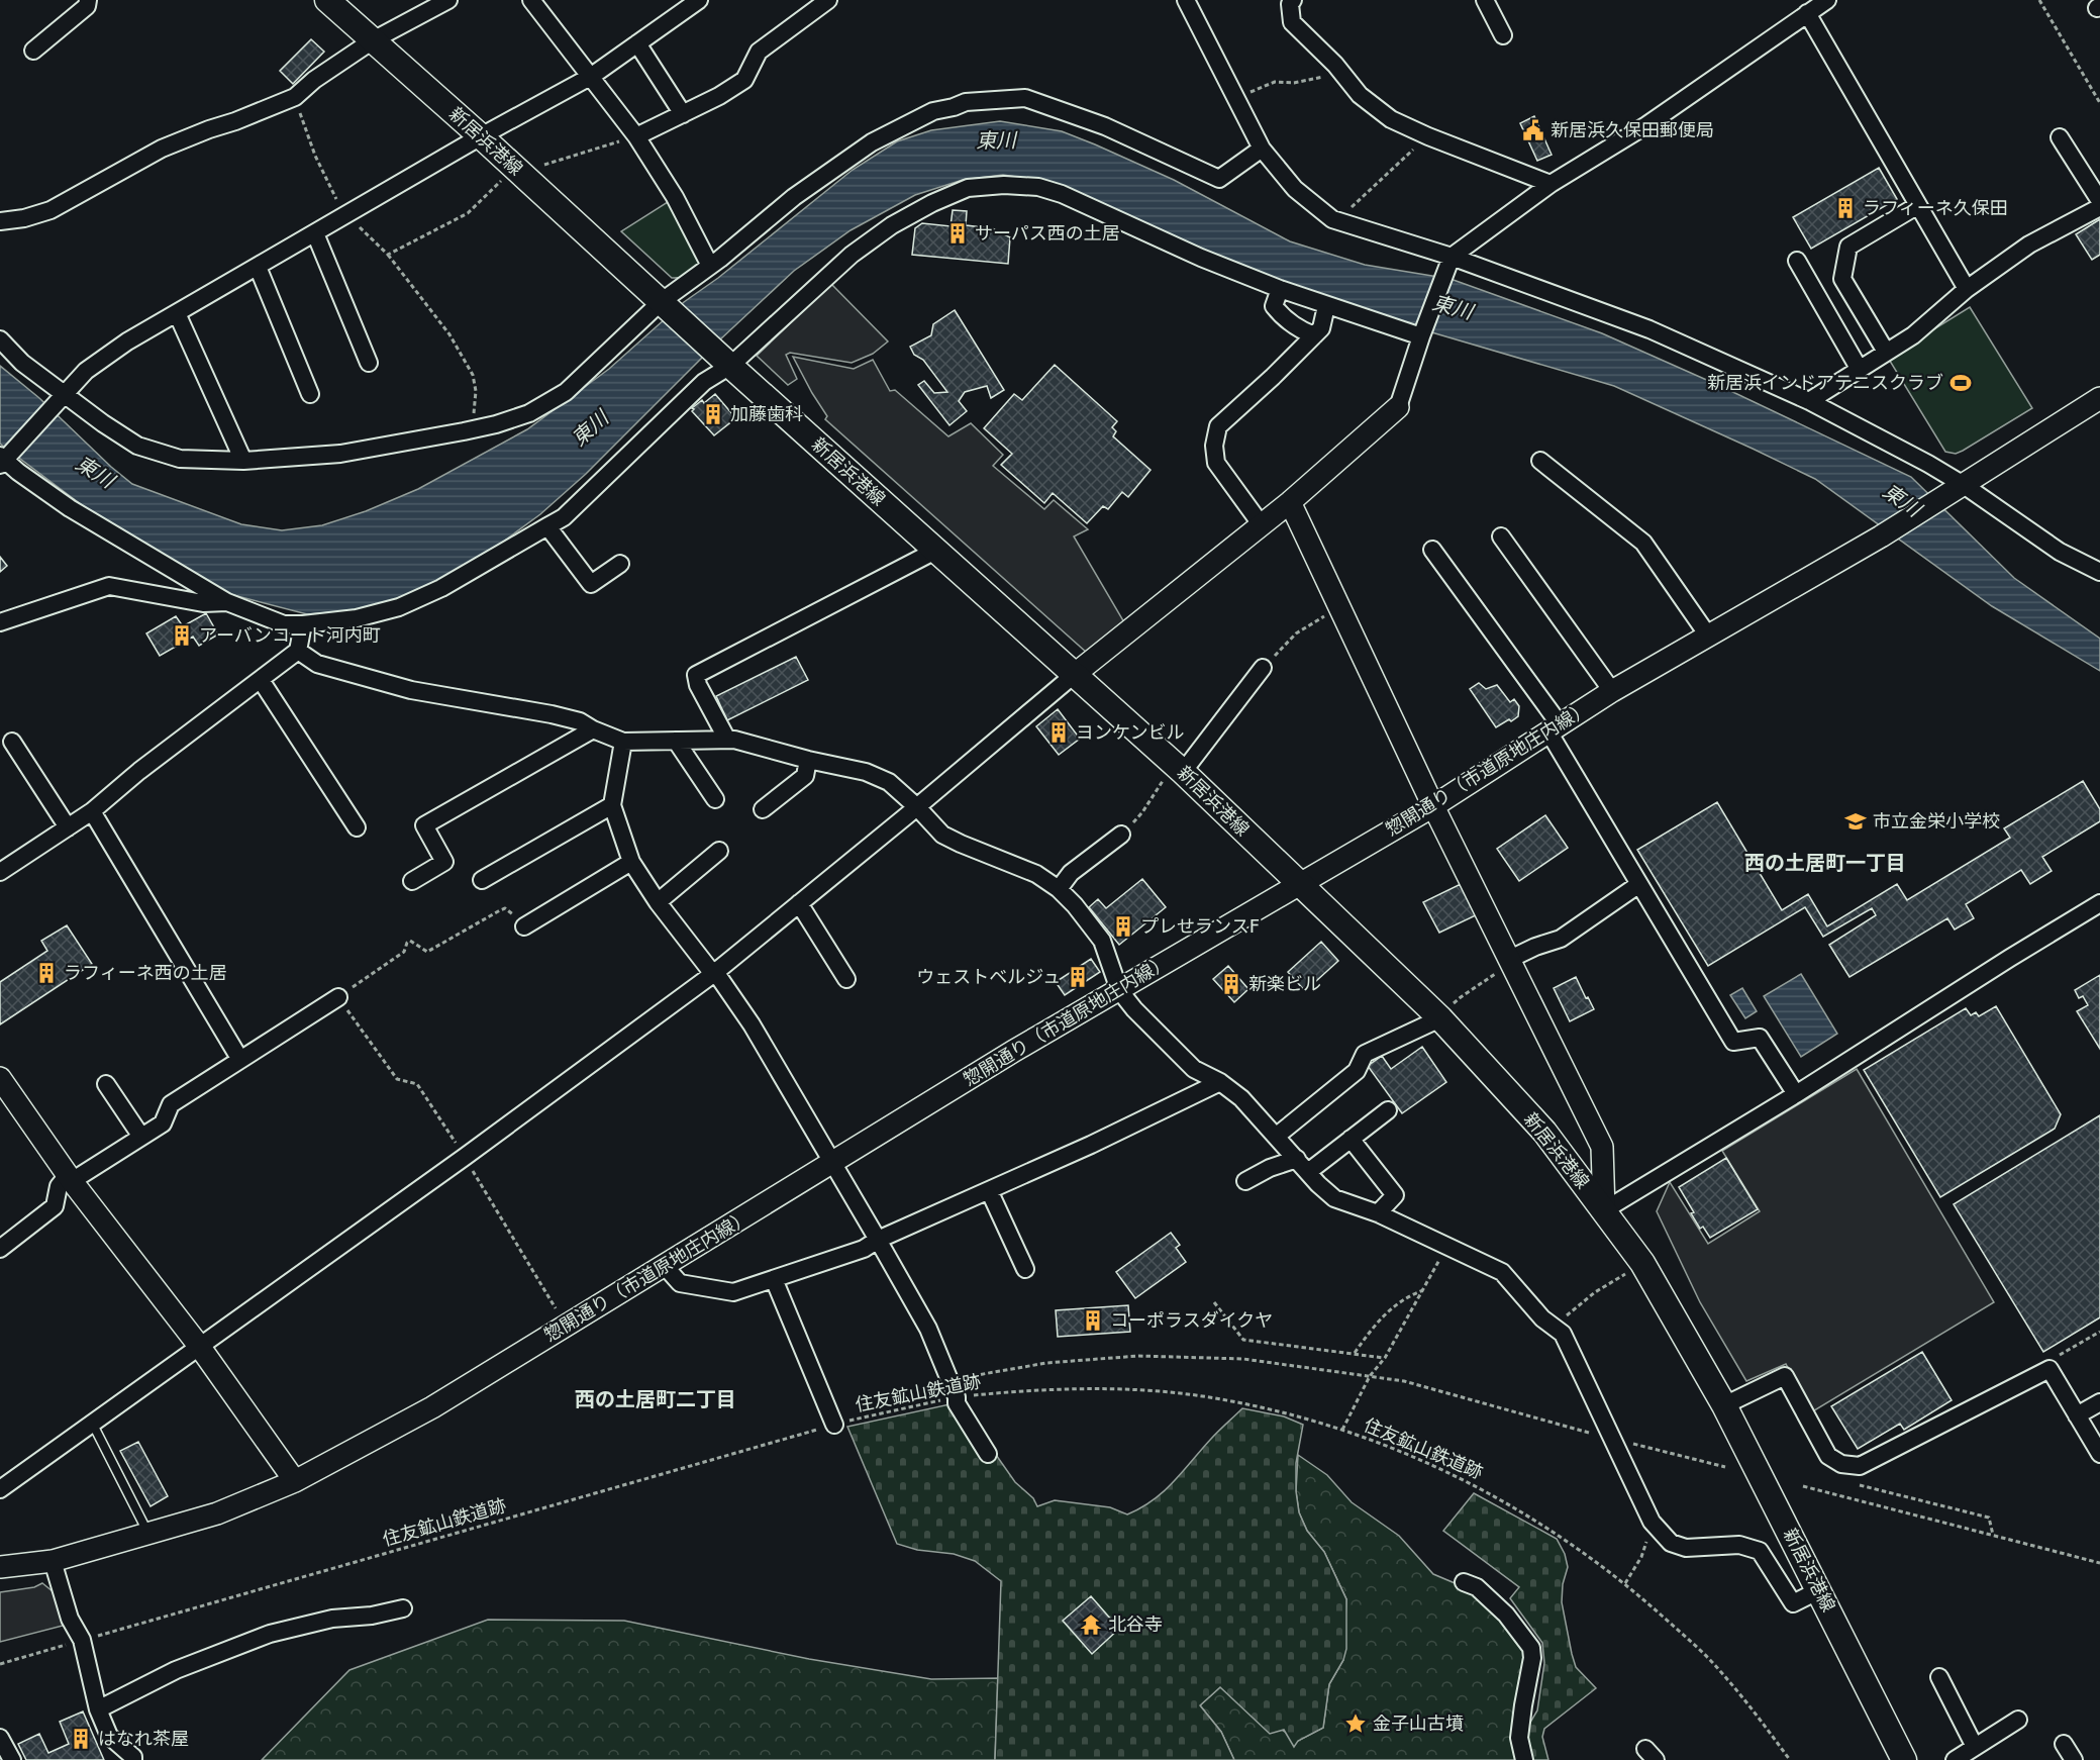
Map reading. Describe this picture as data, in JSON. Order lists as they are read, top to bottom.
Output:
{
  "streets": {
    "main road": ["新居浜港線"],
    "street": ["惣開通り（市道原地庄内線）"],
    "path": ["住友鉱山鉄道跡"]
  },
  "crossings": [
    ["新居浜港線", "惣開通り（市道原地庄内線）"]
  ],
  "districts": ["西の土居町一丁目", "西の土居町二丁目"],
  "water": ["東川"],
  "places": {
    "public building": ["新居浜久保田郵便局"],
    "building": [
      "ラフィーネ久保田",
      "サーパス西の土居",
      "加藤歯科",
      "アーバンコート河内町",
      "ヨンケンビル",
      "プレせランスF",
      "ラフィーネ西の土居",
      "ウェストベルジュ",
      "新楽ビル",
      "コーポラスダイクヤ",
      "はなれ茶屋"
    ],
    "sports": ["新居浜インドアテニスクラブ"],
    "school or university": ["市立金栄小学校"],
    "temple": ["北谷寺"],
    "place": ["金子山古墳"]
  }
}
